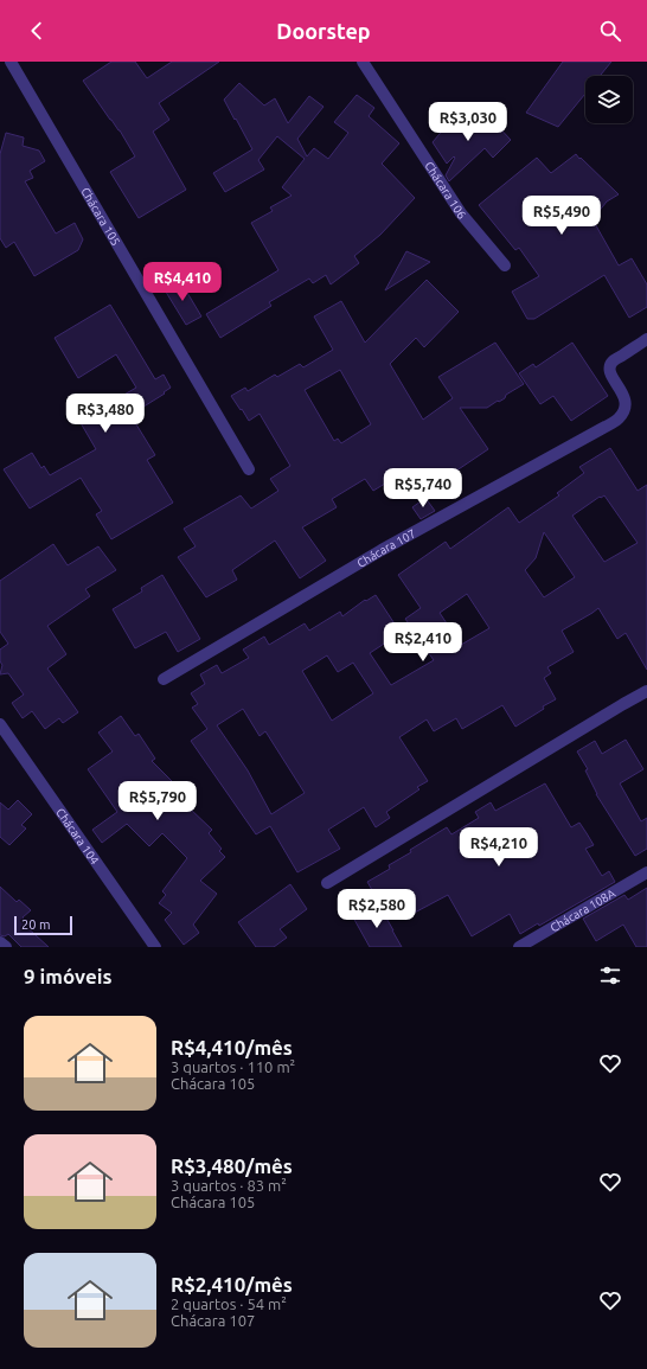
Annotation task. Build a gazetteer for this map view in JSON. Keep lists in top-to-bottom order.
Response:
{
  "streets": {
    "street": [
      "Chácara 106",
      "Chácara 105",
      "Chácara 107",
      "Chácara 104",
      "Chácara 108A"
    ]
  },
  "scale_bar": "20 m",
  "page": {
    "header": "Doorstep",
    "price": [
      "R$3,030",
      "R$5,490",
      "R$4,410",
      "R$3,480",
      "R$5,740",
      "R$2,410",
      "R$5,790",
      "R$4,210",
      "R$2,580"
    ],
    "scale": "20 m",
    "heading": "9 imóveis",
    "list": [
      {
        "name": "R$4,410/mês",
        "note": "3 quartos · 110 m² · Chácara 105"
      },
      {
        "name": "R$3,480/mês",
        "note": "3 quartos · 83 m² · Chácara 105"
      },
      {
        "name": "R$2,410/mês",
        "note": "2 quartos · 54 m² · Chácara 107"
      }
    ]
  }
}
